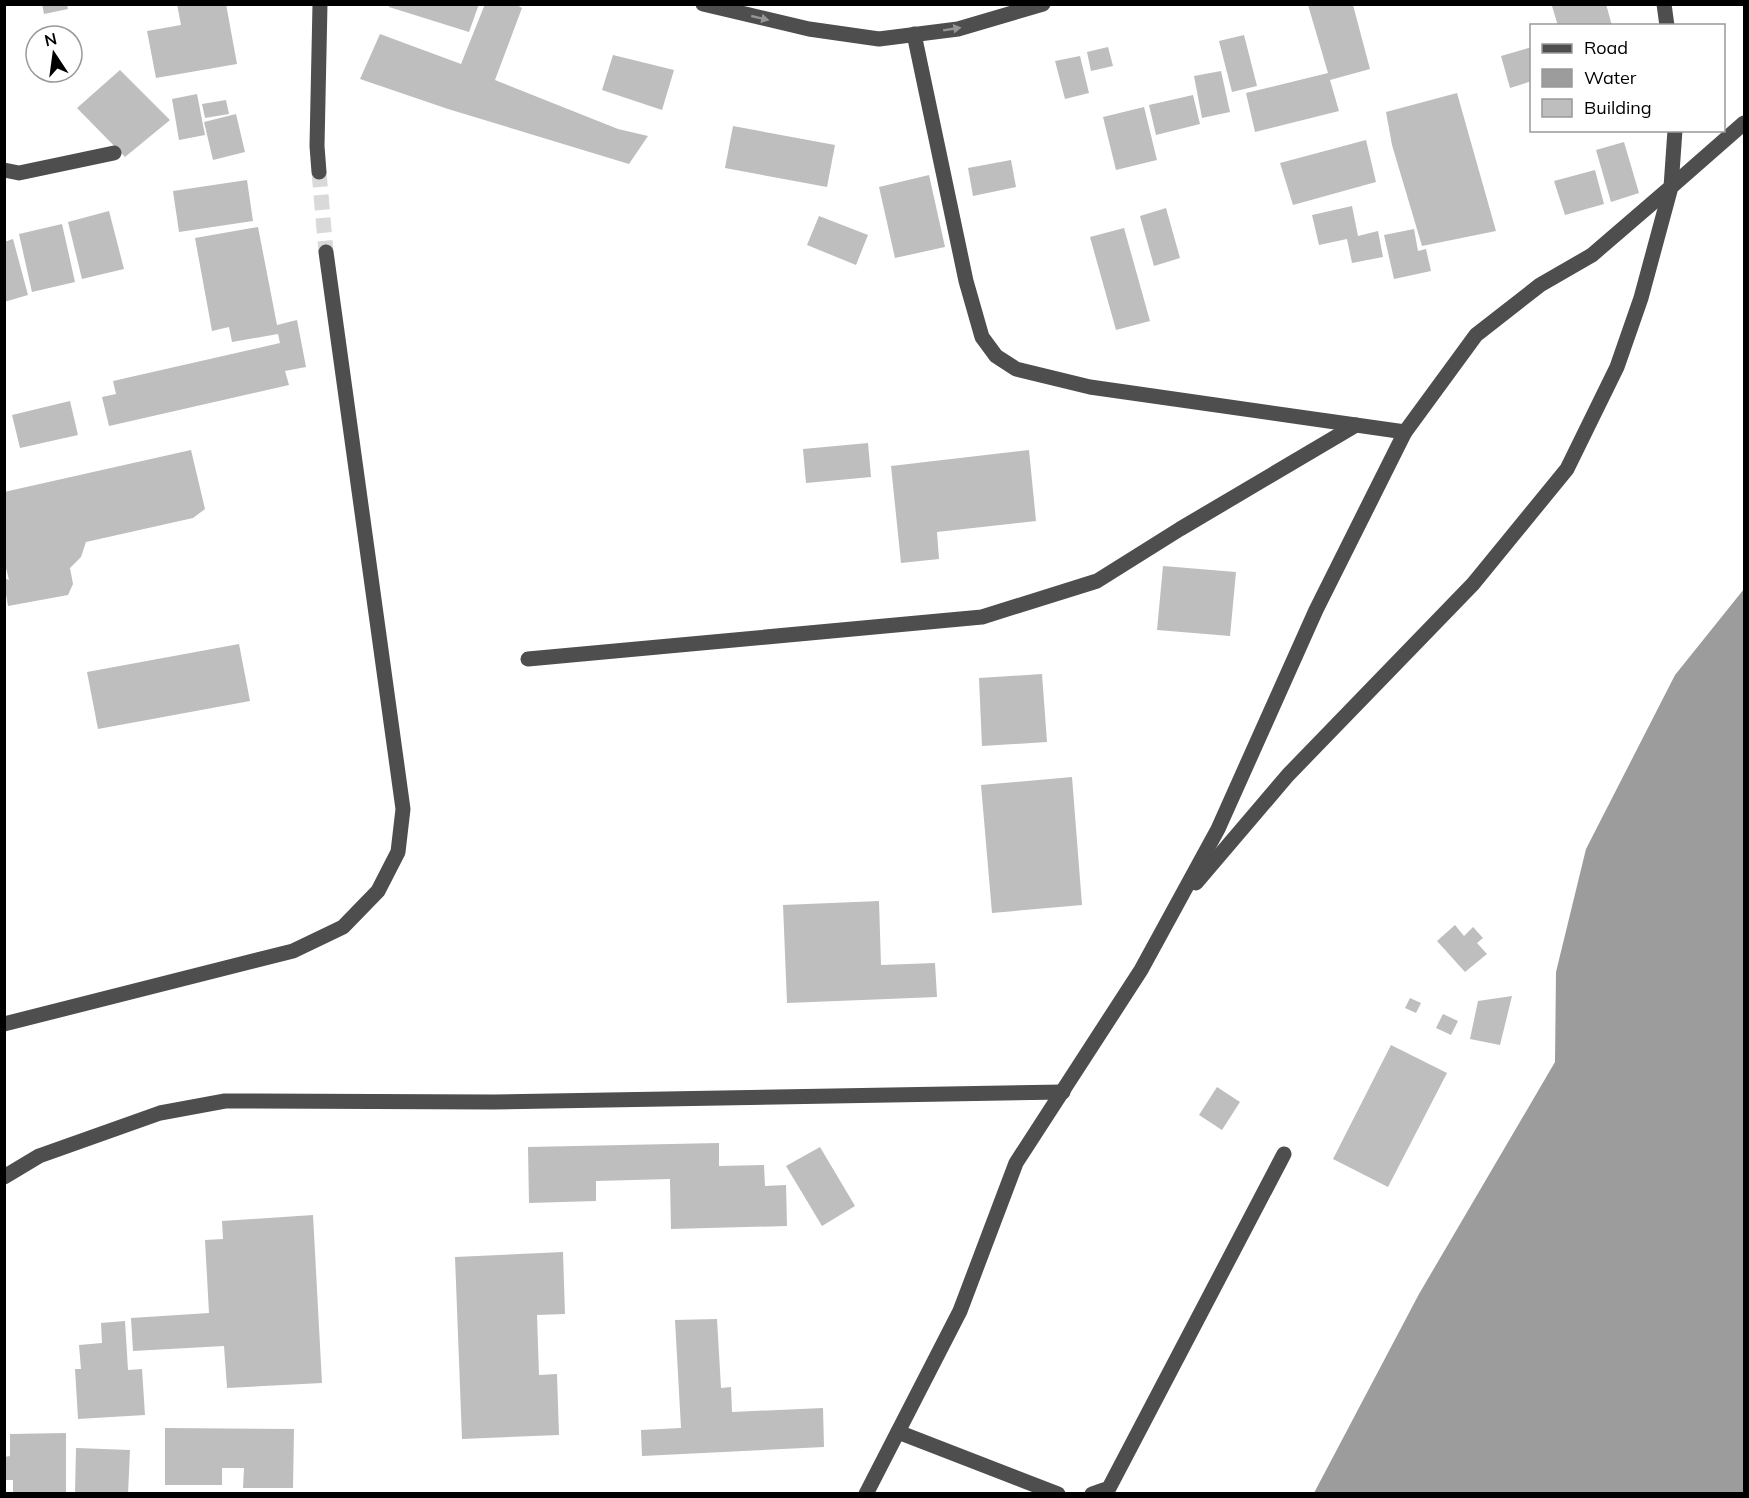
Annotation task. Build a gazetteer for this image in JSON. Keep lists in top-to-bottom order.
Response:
{
  "legend": ["Road", "Water", "Building"],
  "north": "top"
}
